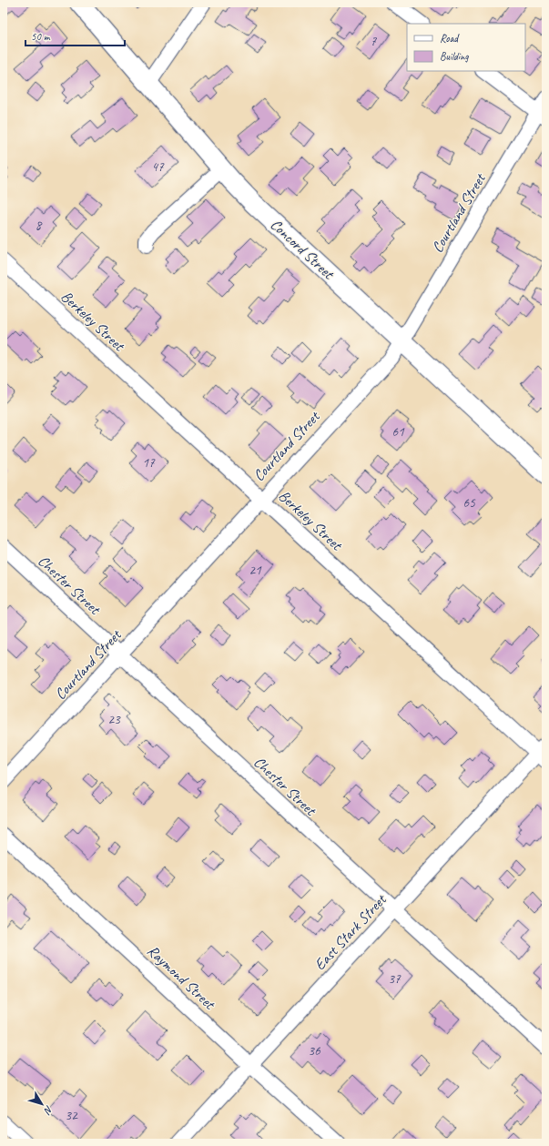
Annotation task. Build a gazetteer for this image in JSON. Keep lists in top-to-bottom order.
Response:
{
  "streets": {
    "main road": ["Concord Street"],
    "street": [
      "Courtland Street",
      "Berkeley Street",
      "Chester Street",
      "East Stark Street",
      "Raymond Street"
    ]
  },
  "crossings": [
    ["Courtland Street", "Concord Street"],
    ["Courtland Street", "Berkeley Street"],
    ["Courtland Street", "Chester Street"],
    ["Berkeley Street", "East Stark Street"],
    ["Chester Street", "East Stark Street"],
    ["East Stark Street", "Raymond Street"]
  ],
  "house_numbers": [
    "7",
    "47",
    "8",
    "61",
    "17",
    "65",
    "21",
    "23",
    "37",
    "36",
    "32"
  ],
  "legend": ["Road", "Building"],
  "scale_bar": "50 m",
  "north": "bottom right"
}
